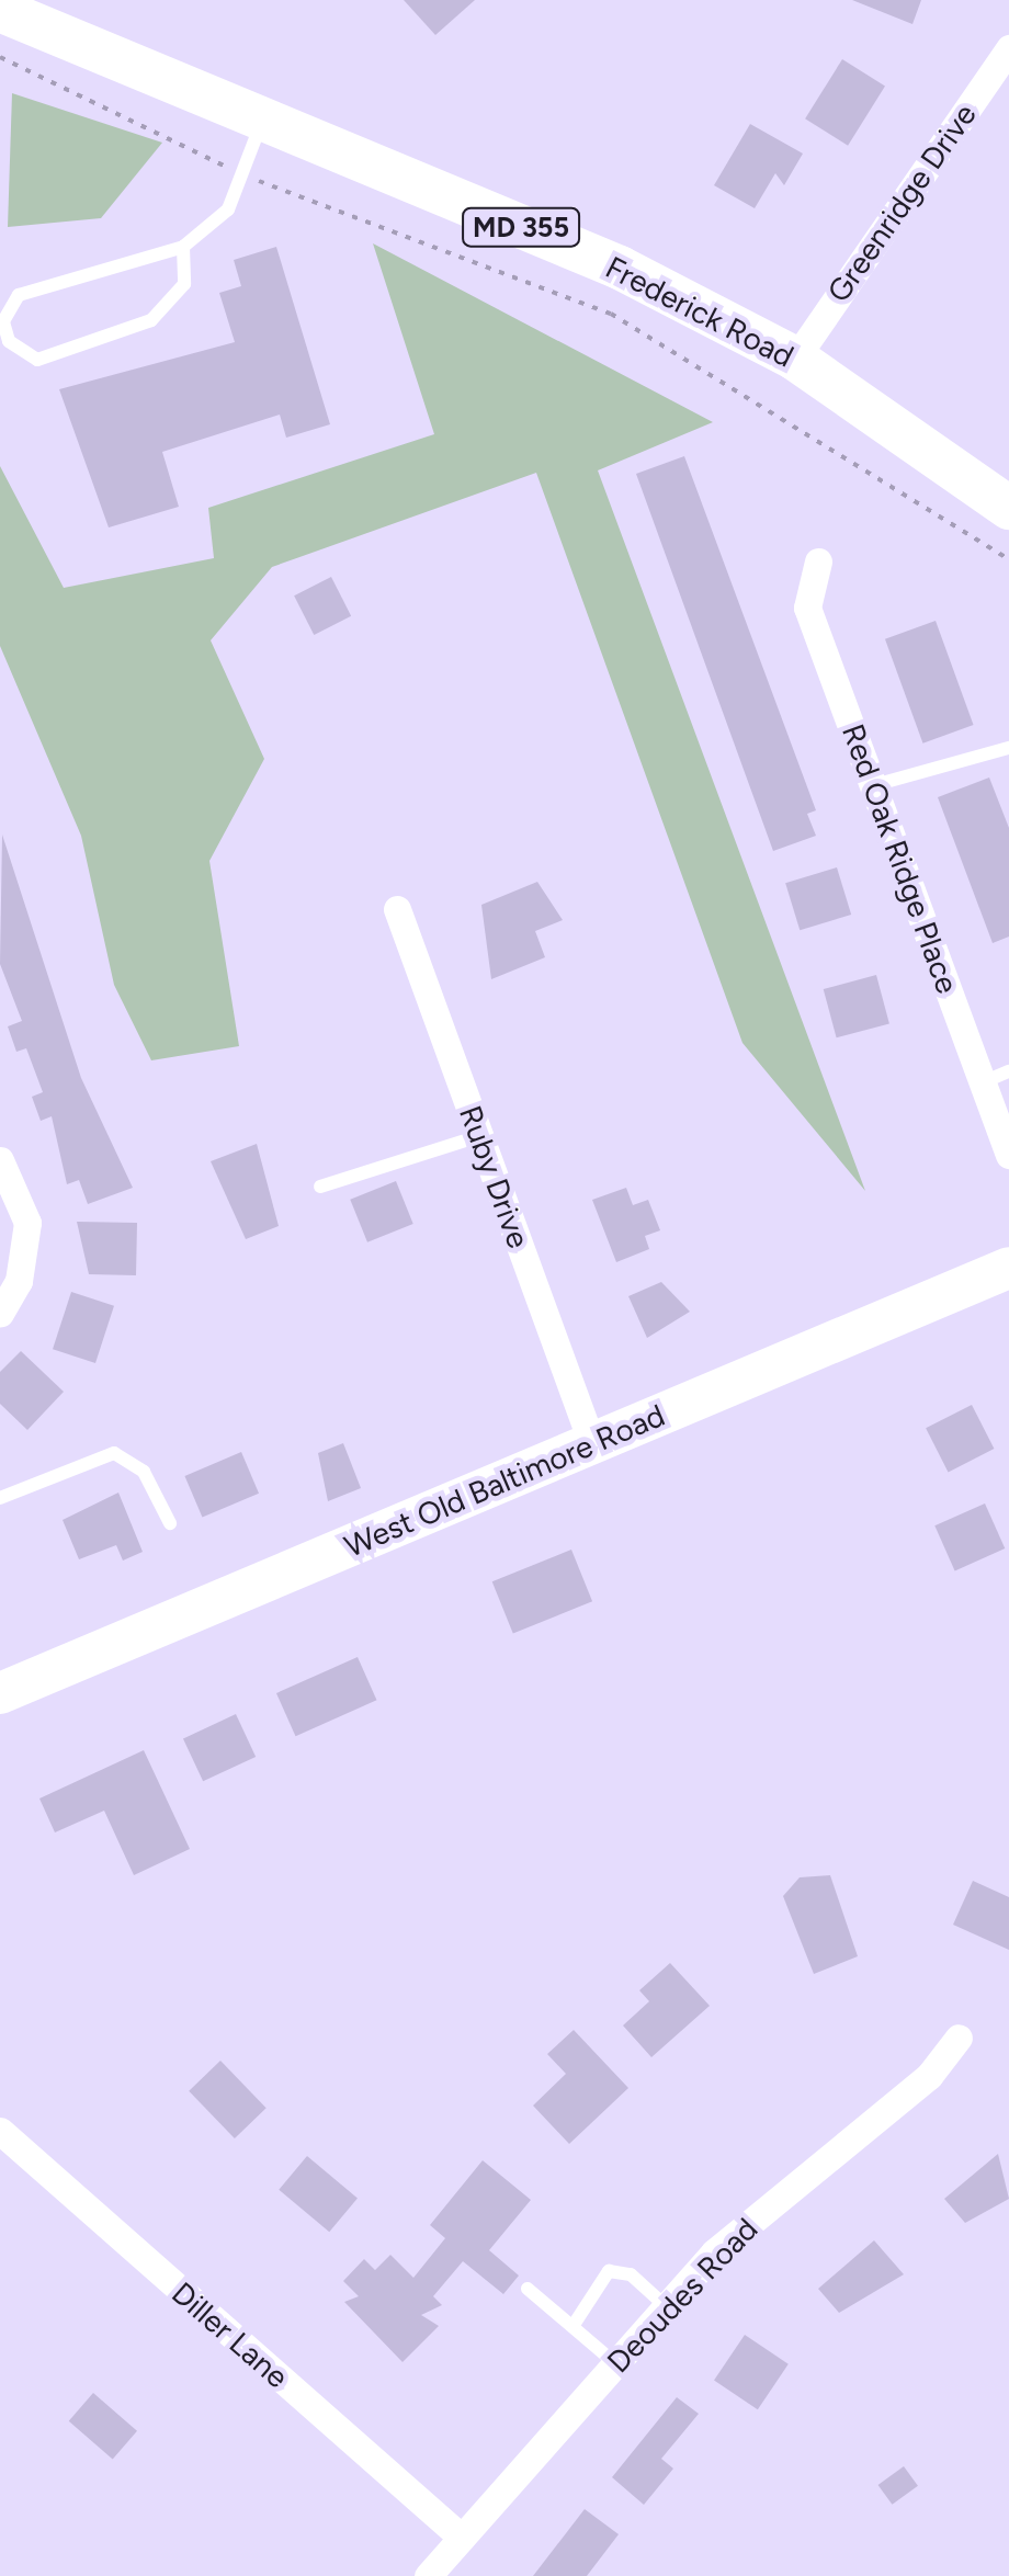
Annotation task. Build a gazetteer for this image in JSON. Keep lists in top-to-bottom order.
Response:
{
  "streets": {
    "main road": ["MD 355", "Frederick Road"],
    "street": [
      "Greenridge Drive",
      "Red Oak Ridge Place",
      "Ruby Drive",
      "West Old Baltimore Road",
      "Deoudes Road",
      "Diller Lane"
    ]
  },
  "crossings": [
    ["Greenridge Drive", "Frederick Road"],
    ["Ruby Drive", "West Old Baltimore Road"],
    ["Deoudes Road", "Diller Lane"]
  ]
}
